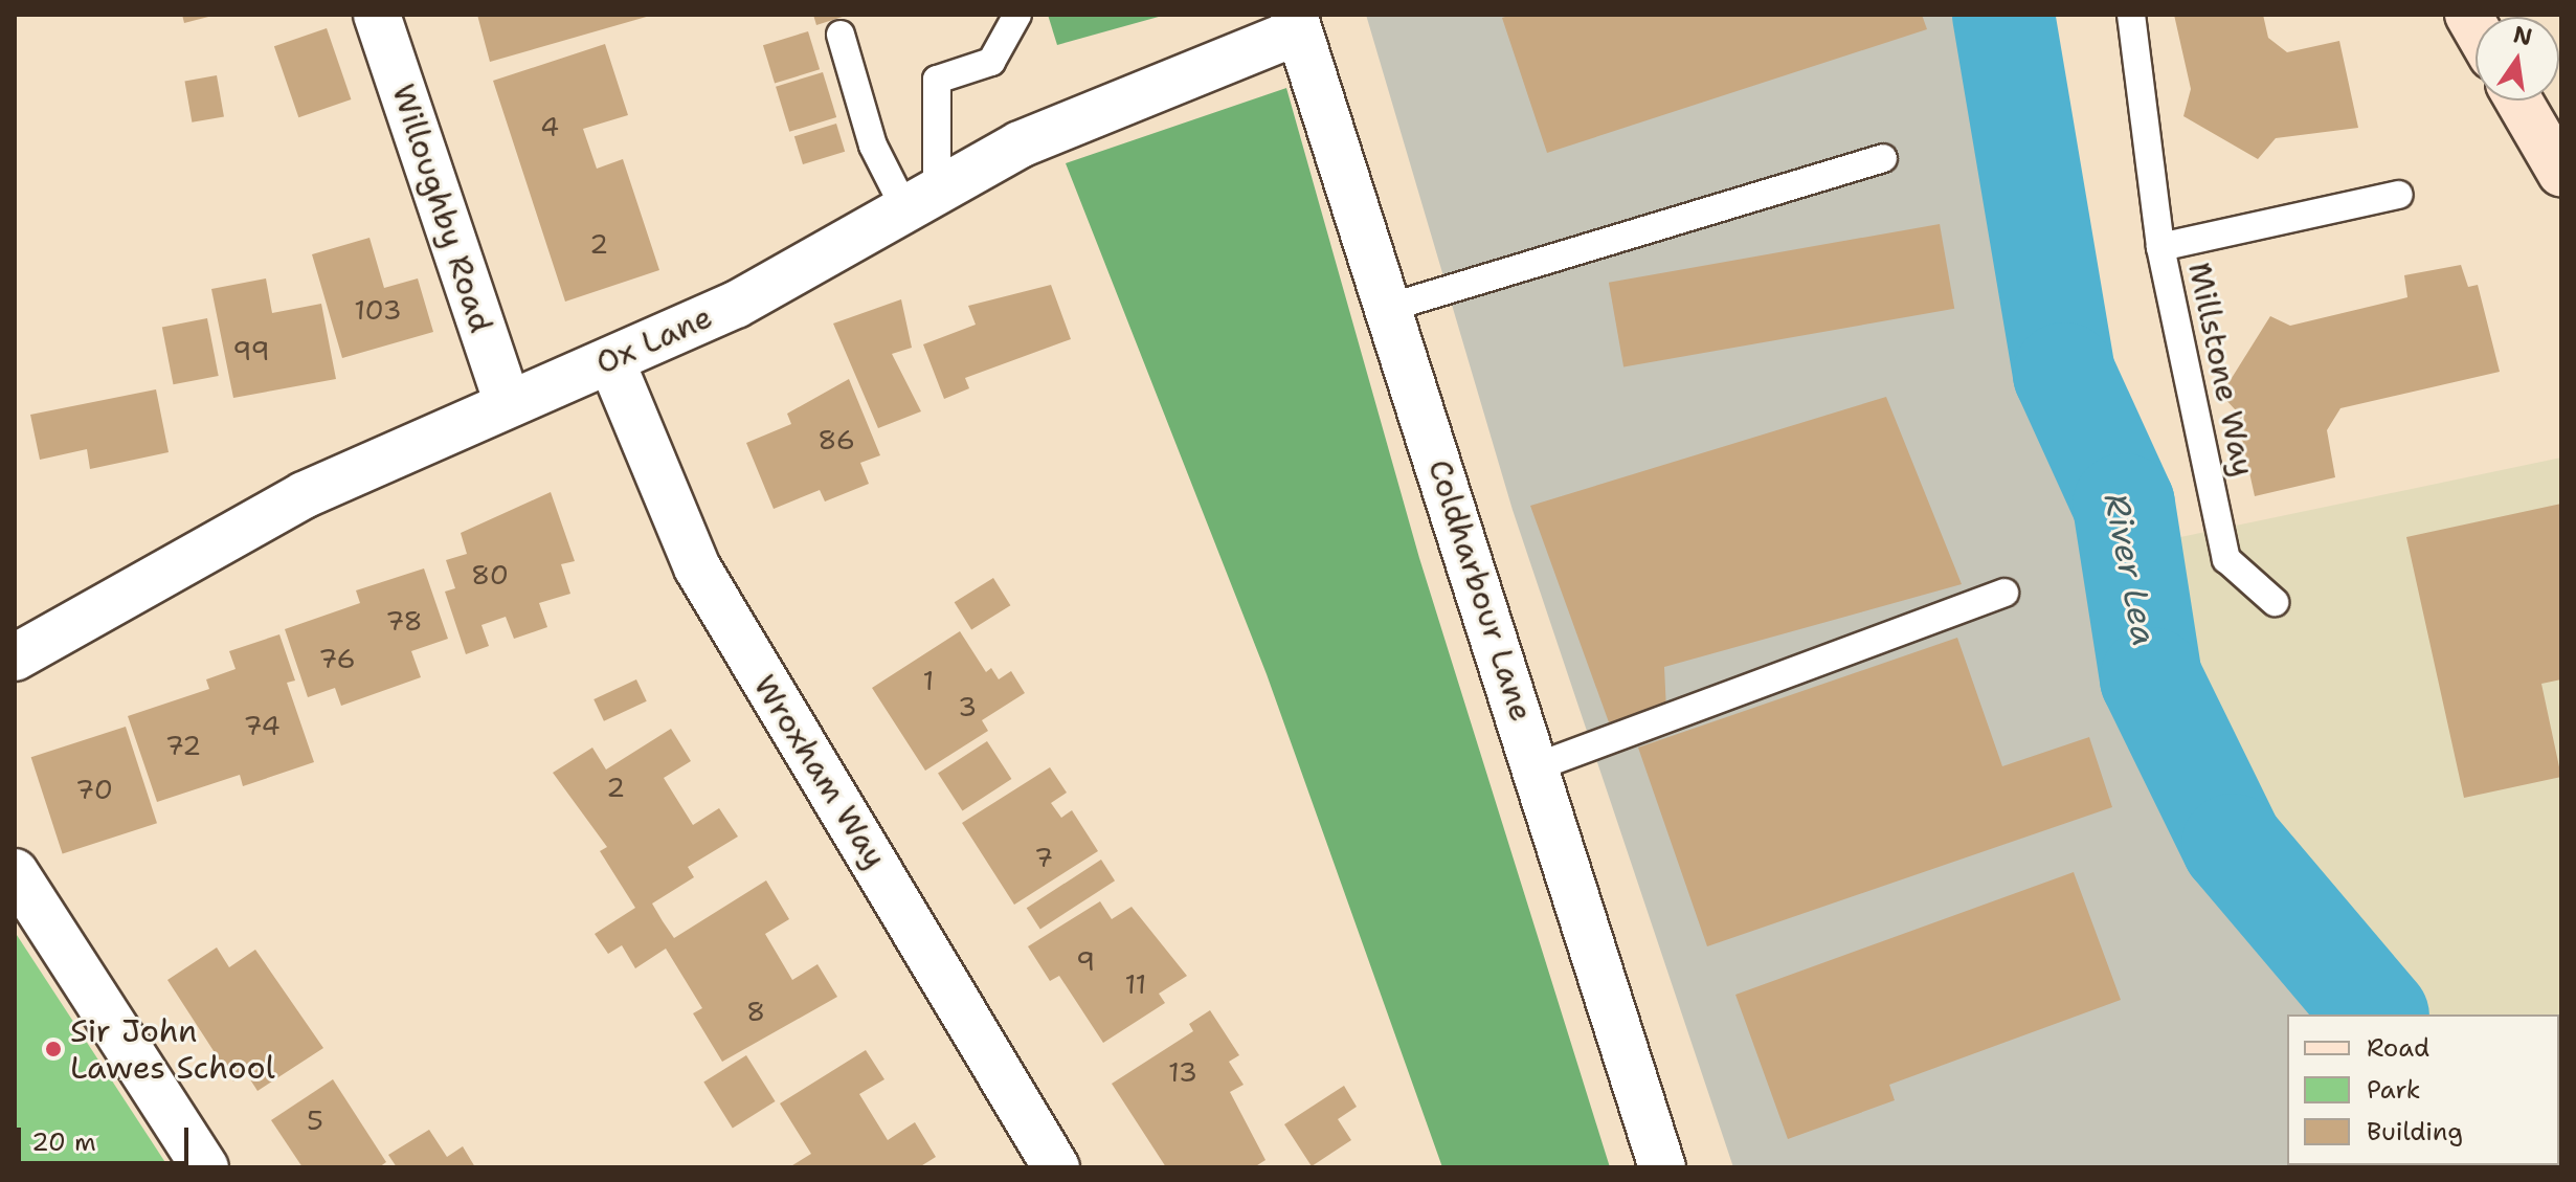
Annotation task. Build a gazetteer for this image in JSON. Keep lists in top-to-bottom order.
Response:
{
  "streets": {
    "street": [
      "Willoughby Road",
      "Ox Lane",
      "Coldharbour Lane",
      "Wroxham Way"
    ],
    "lane": ["Millstone Way"]
  },
  "crossings": [
    ["Willoughby Road", "Ox Lane"],
    ["Ox Lane", "Coldharbour Lane"],
    ["Ox Lane", "Wroxham Way"]
  ],
  "water": ["River Lea"],
  "places": ["Sir John Lawes School"],
  "house_numbers": [
    "4",
    "2",
    "103",
    "99",
    "86",
    "80",
    "78",
    "76",
    "1",
    "3",
    "74",
    "72",
    "2",
    "70",
    "7",
    "9",
    "11",
    "8",
    "13",
    "5"
  ],
  "legend": ["Road", "Park", "Building"],
  "scale_bar": "20 m",
  "north": "top"
}
